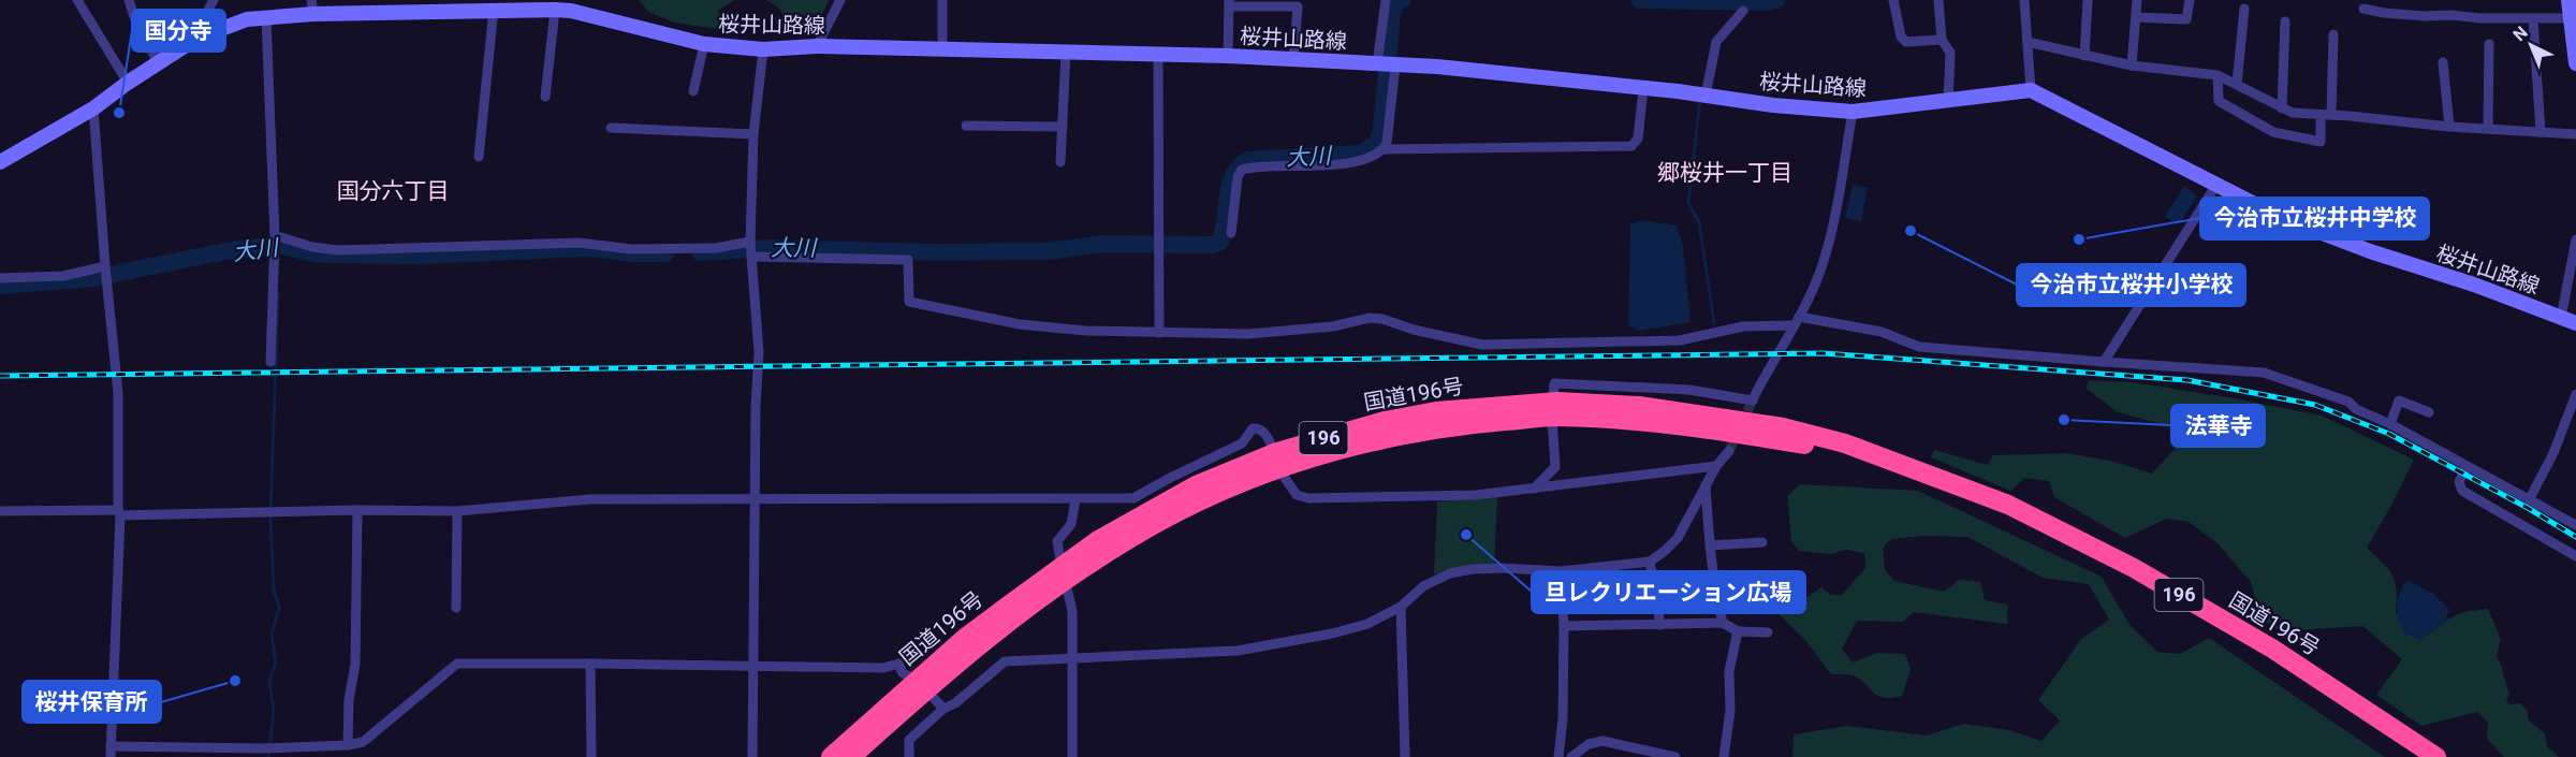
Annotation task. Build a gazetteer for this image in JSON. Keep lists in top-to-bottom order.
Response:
{
  "streets": {
    "highway": ["国道196号", "196"],
    "main road": ["桜井山路線"]
  },
  "districts": ["郷桜井一丁目", "国分六丁目"],
  "water": ["大川"],
  "places": [
    "国分寺",
    "今治市立桜井小学校",
    "今治市立桜井中学校",
    "法華寺",
    "旦レクリエーション広場",
    "桜井保育所"
  ],
  "north": "top left"
}
